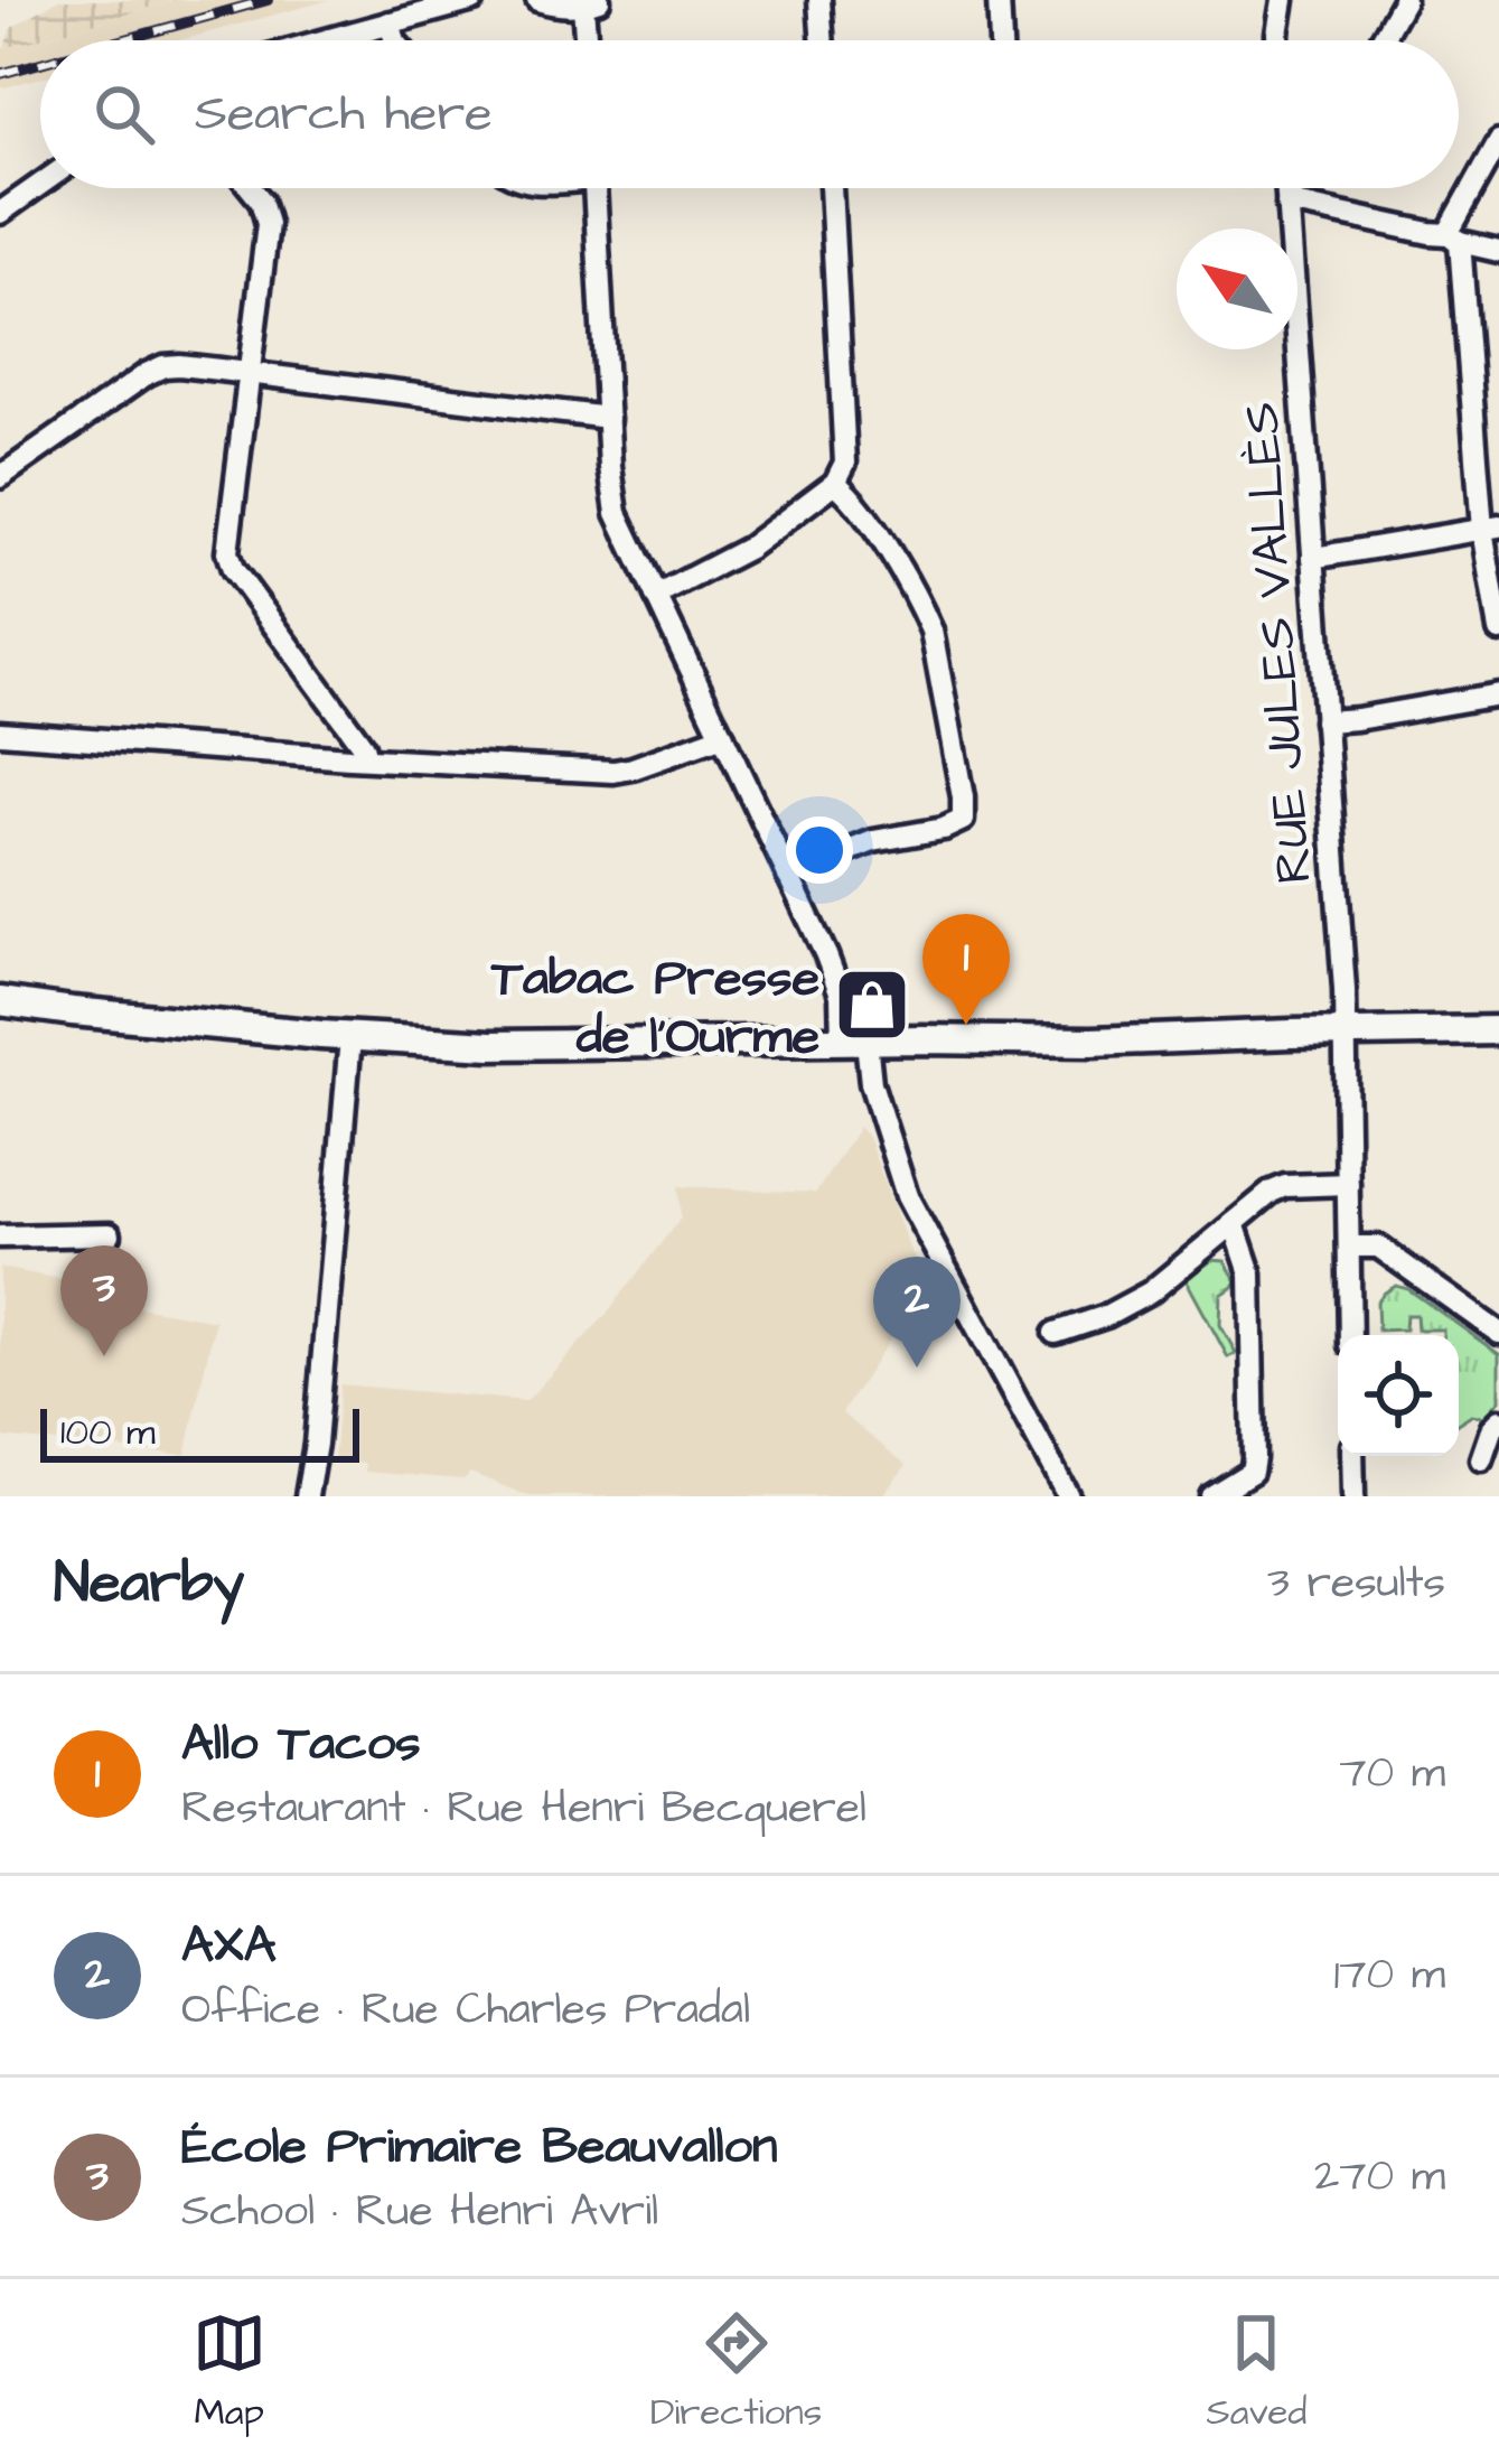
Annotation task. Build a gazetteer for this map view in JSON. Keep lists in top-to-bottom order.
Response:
{
  "streets": {
    "street": ["RUE JULES VALLÈS"]
  },
  "places": {
    "shop": ["Tabac Presse de l'Ourme"]
  },
  "scale_bar": "100 m",
  "north": "top left",
  "page": {
    "search": "Search here",
    "pins": ["1", "3", "2"],
    "scale": "100 m",
    "heading": ["Nearby", "3 results"],
    "list": [
      {
        "mark": "1",
        "name": "Allo Tacos",
        "note": "Restaurant · Rue Henri Becquerel",
        "value": "70 m"
      },
      {
        "mark": "2",
        "name": "AXA",
        "note": "Office · Rue Charles Pradal",
        "value": "170 m"
      },
      {
        "mark": "3",
        "name": "École Primaire Beauvallon",
        "note": "School · Rue Henri Avril",
        "value": "270 m"
      }
    ],
    "nav": ["Map", "Directions", "Saved"]
  }
}
